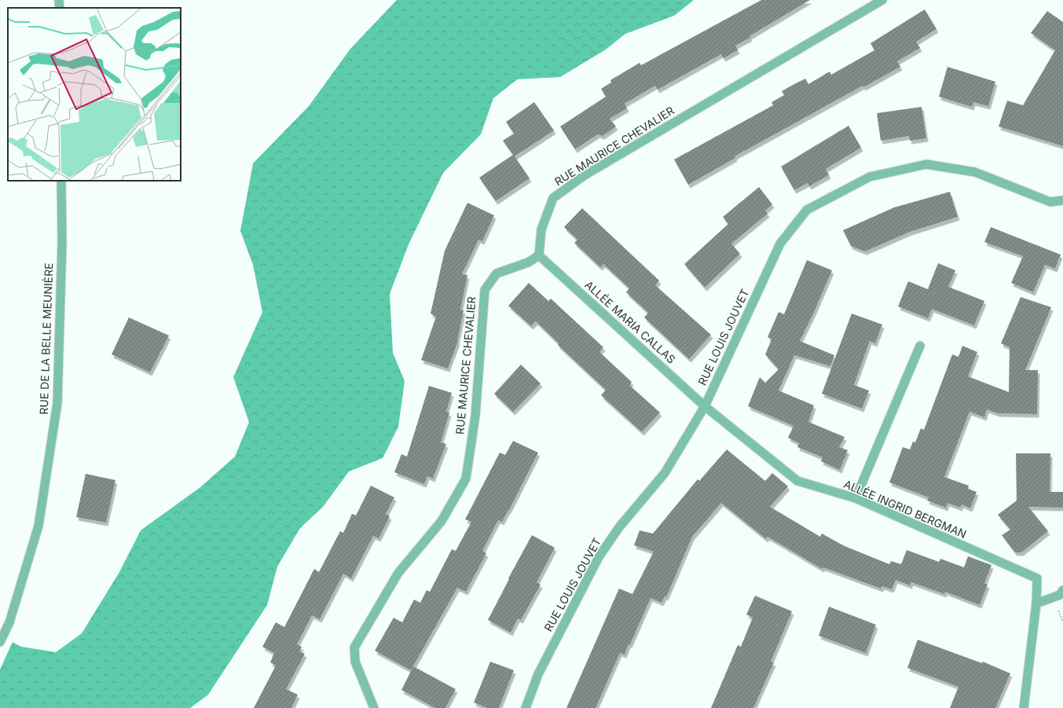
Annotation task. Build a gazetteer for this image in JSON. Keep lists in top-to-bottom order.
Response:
{
  "streets": {
    "street": [
      "RUE MAURICE CHEVALIER",
      "ALLÉE MARIA CALLAS",
      "RUE LOUIS JOUVET",
      "RUE DE LA BELLE MEUNIÈRE",
      "ALLÉE INGRID BERGMAN"
    ]
  },
  "crossings": [
    ["RUE MAURICE CHEVALIER", "ALLÉE MARIA CALLAS"],
    ["ALLÉE MARIA CALLAS", "RUE LOUIS JOUVET"],
    ["ALLÉE MARIA CALLAS", "ALLÉE INGRID BERGMAN"],
    ["RUE LOUIS JOUVET", "ALLÉE INGRID BERGMAN"]
  ]
}
